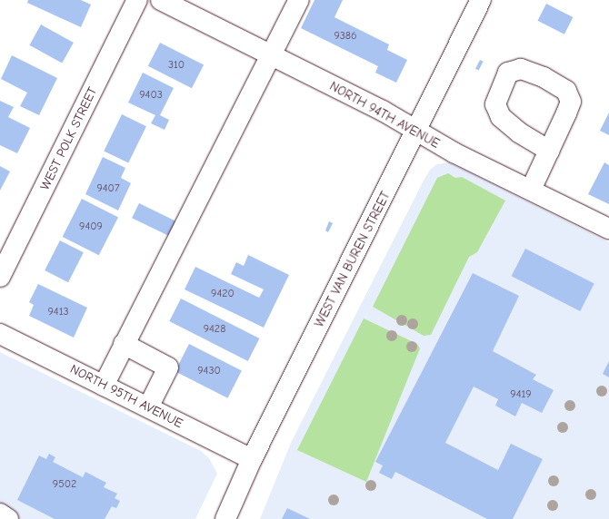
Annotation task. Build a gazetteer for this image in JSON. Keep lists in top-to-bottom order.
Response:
{
  "streets": {
    "street": [
      "NORTH 94TH AVENUE",
      "WEST POLK STREET",
      "WEST VAN BUREN STREET",
      "NORTH 95TH AVENUE"
    ]
  },
  "crossings": [
    ["NORTH 94TH AVENUE", "WEST VAN BUREN STREET"],
    ["WEST VAN BUREN STREET", "NORTH 95TH AVENUE"]
  ],
  "house_numbers": [
    "9386",
    "310",
    "9403",
    "9407",
    "9409",
    "9420",
    "9413",
    "9428",
    "9430",
    "9419",
    "9502"
  ]
}
